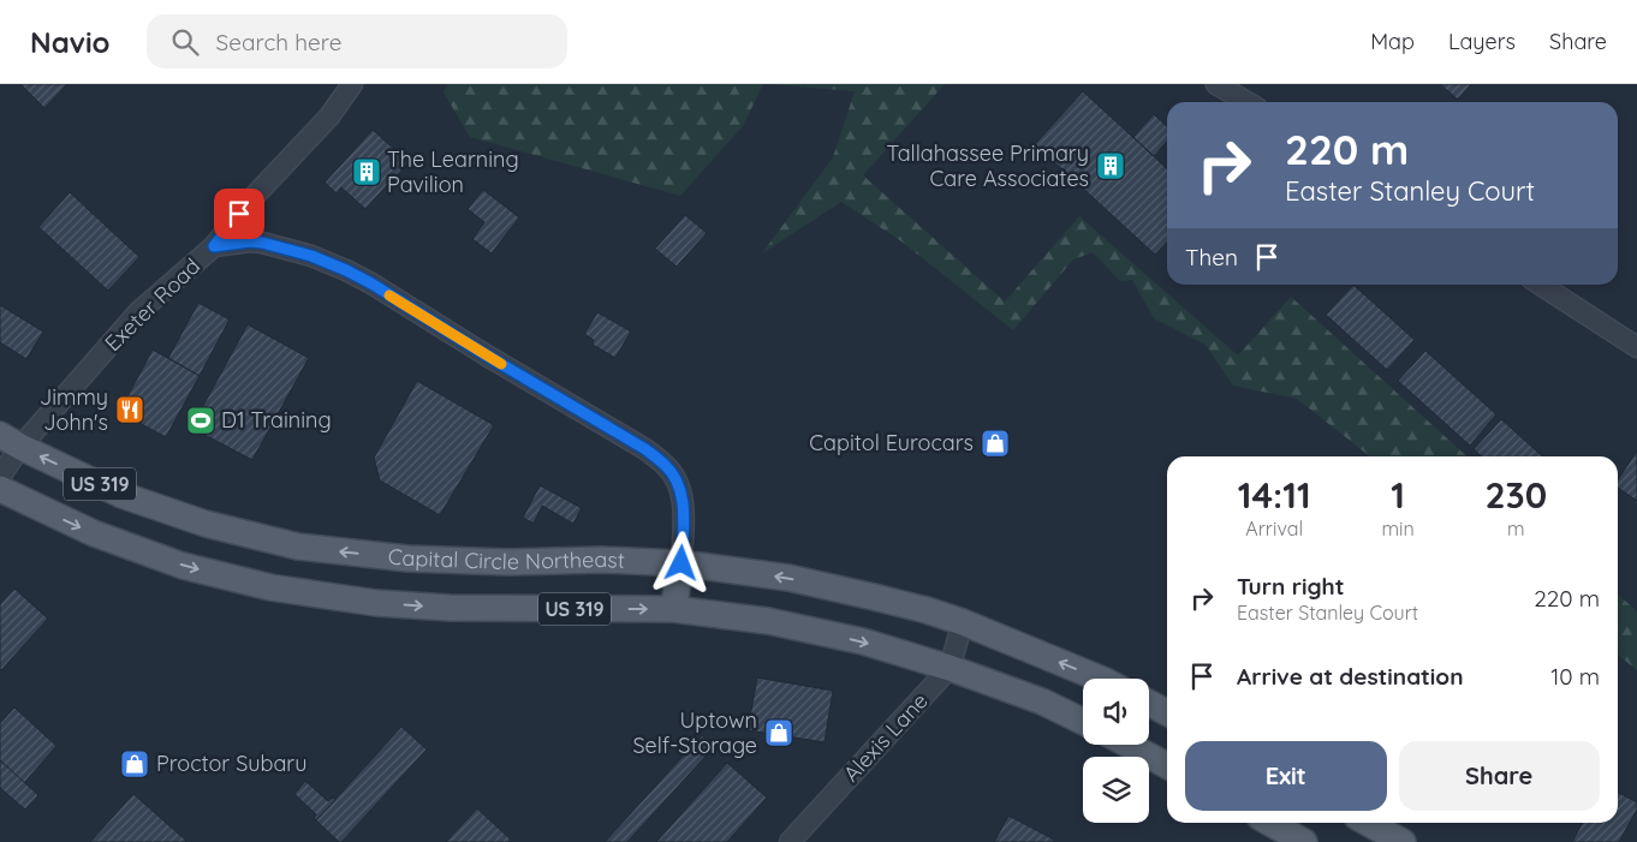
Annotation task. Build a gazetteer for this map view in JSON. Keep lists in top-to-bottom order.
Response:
{
  "streets": {
    "main road": ["US 319", "Capital Circle Northeast"],
    "street": ["Exeter Road", "Alexis Lane"]
  },
  "crossings": [
    ["Exeter Road", "Capital Circle Northeast"],
    ["US 319", "Alexis Lane"],
    ["Capital Circle Northeast", "Alexis Lane"]
  ],
  "places": {
    "building": ["Tallahassee Primary Care Associates", "The Learning Pavilion"],
    "restaurant": ["Jimmy John's"],
    "sports": ["D1 Training"],
    "shop": ["Capitol Eurocars", "Uptown Self-Storage", "Proctor Subaru"]
  },
  "page": {
    "header": "Navio",
    "search": "Search here",
    "nav": ["Map", "Layers", "Share"],
    "turn": ["220 m", "Easter Stanley Court"],
    "then": "Then",
    "eta": [
      "14:11",
      "Arrival",
      "1",
      "min",
      "230",
      "m"
    ],
    "list": [
      {
        "name": "Turn right",
        "note": "Easter Stanley Court",
        "value": "220 m"
      },
      {
        "name": "Arrive at destination",
        "value": "10 m"
      }
    ],
    "buttons": ["Exit", "Share"]
  }
}
